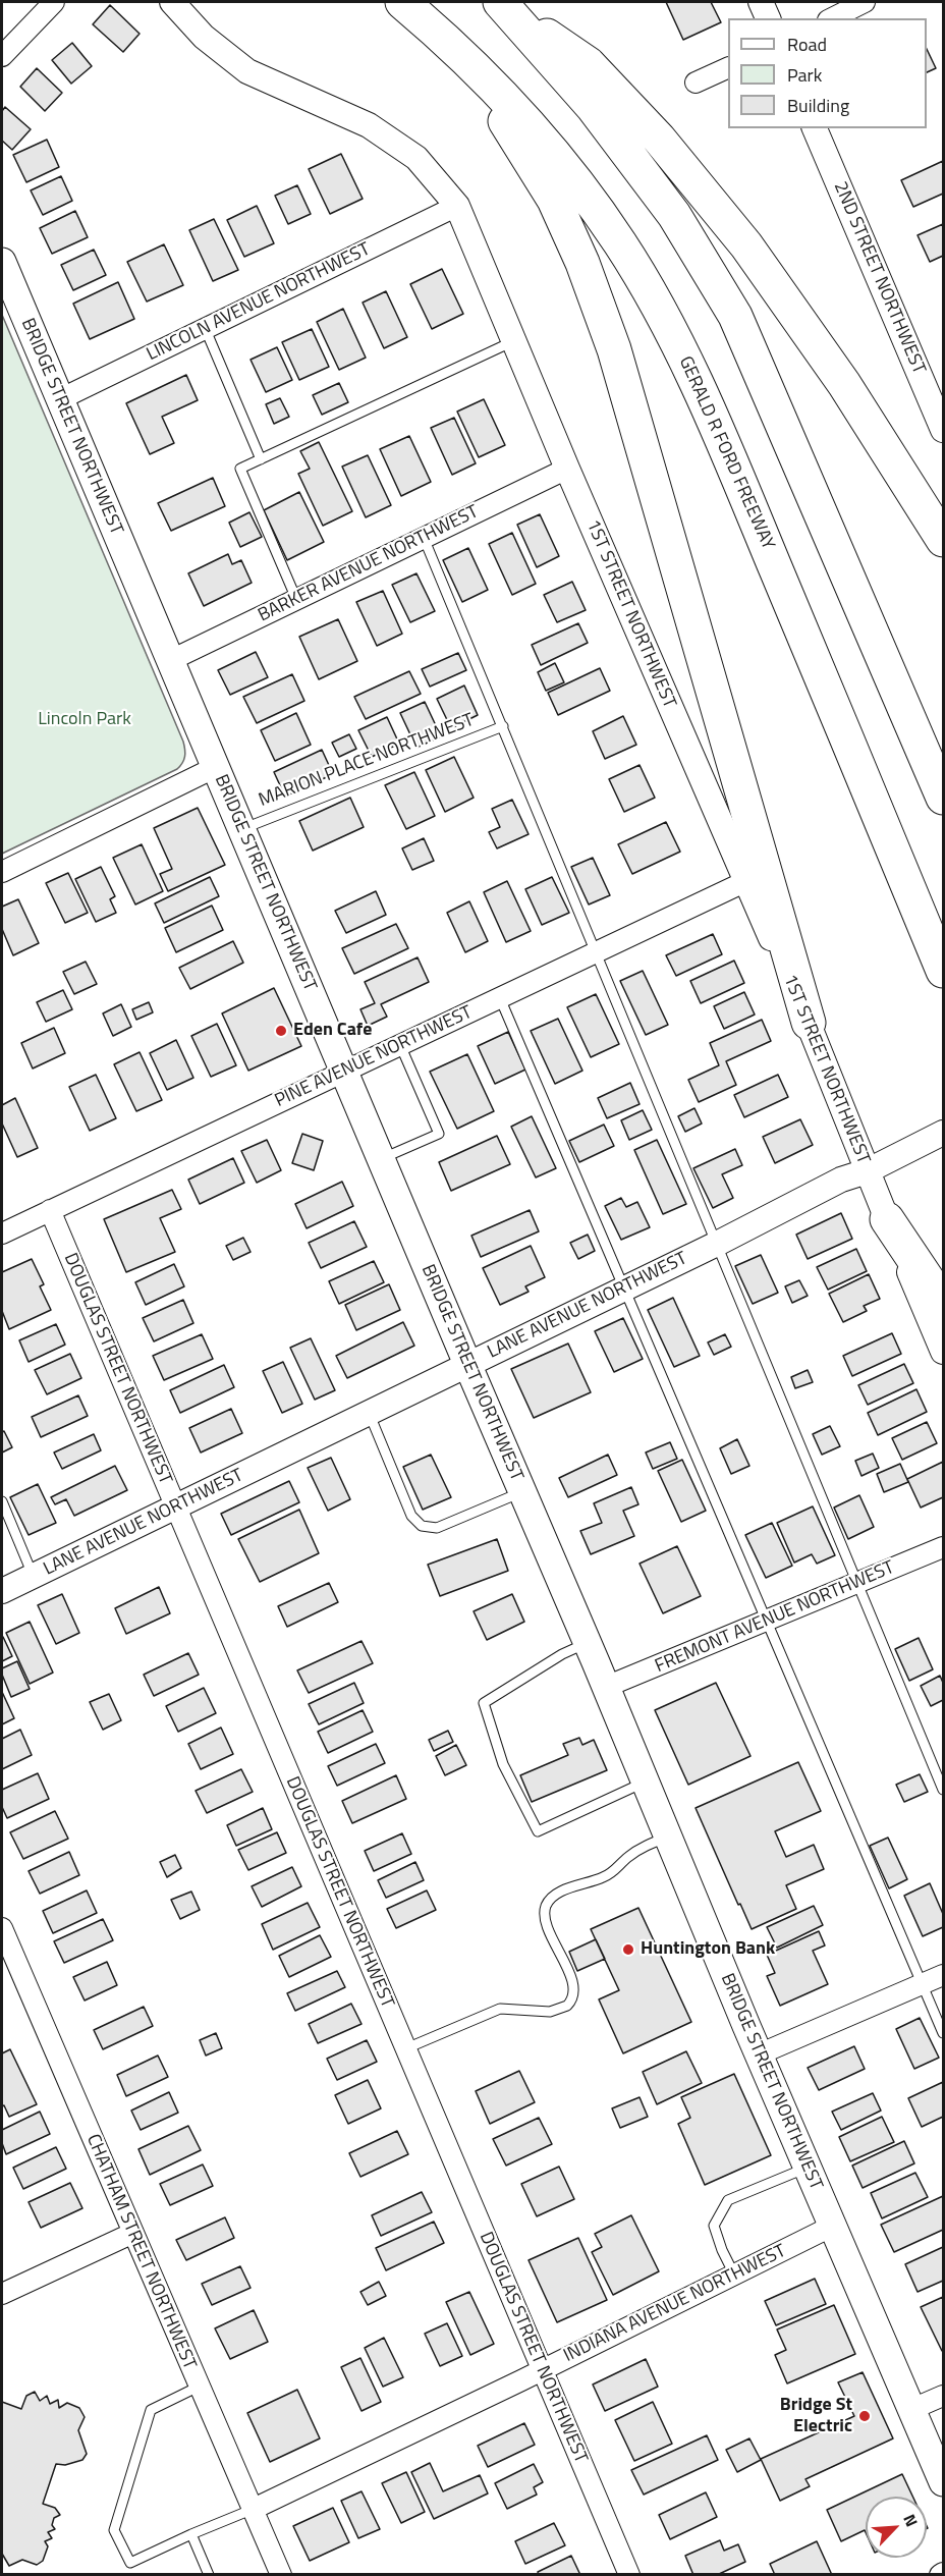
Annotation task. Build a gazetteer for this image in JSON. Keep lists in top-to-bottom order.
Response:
{
  "streets": {
    "highway": ["GERALD R FORD FREEWAY"],
    "main road": ["BRIDGE STREET NORTHWEST"],
    "street": [
      "2ND STREET NORTHWEST",
      "LINCOLN AVENUE NORTHWEST",
      "BARKER AVENUE NORTHWEST",
      "1ST STREET NORTHWEST",
      "PINE AVENUE NORTHWEST",
      "LANE AVENUE NORTHWEST",
      "DOUGLAS STREET NORTHWEST",
      "FREMONT AVENUE NORTHWEST",
      "CHATHAM STREET NORTHWEST",
      "INDIANA AVENUE NORTHWEST"
    ],
    "lane": ["MARION PLACE NORTHWEST"]
  },
  "crossings": [
    ["LINCOLN AVENUE NORTHWEST", "BRIDGE STREET NORTHWEST"],
    ["LINCOLN AVENUE NORTHWEST", "1ST STREET NORTHWEST"],
    ["BRIDGE STREET NORTHWEST", "BARKER AVENUE NORTHWEST"],
    ["BRIDGE STREET NORTHWEST", "MARION PLACE NORTHWEST"],
    ["BRIDGE STREET NORTHWEST", "PINE AVENUE NORTHWEST"],
    ["BRIDGE STREET NORTHWEST", "LANE AVENUE NORTHWEST"],
    ["BRIDGE STREET NORTHWEST", "FREMONT AVENUE NORTHWEST"],
    ["BRIDGE STREET NORTHWEST", "INDIANA AVENUE NORTHWEST"],
    ["BARKER AVENUE NORTHWEST", "1ST STREET NORTHWEST"],
    ["1ST STREET NORTHWEST", "PINE AVENUE NORTHWEST"],
    ["1ST STREET NORTHWEST", "LANE AVENUE NORTHWEST"],
    ["PINE AVENUE NORTHWEST", "DOUGLAS STREET NORTHWEST"],
    ["LANE AVENUE NORTHWEST", "DOUGLAS STREET NORTHWEST"],
    ["DOUGLAS STREET NORTHWEST", "INDIANA AVENUE NORTHWEST"],
    ["CHATHAM STREET NORTHWEST", "INDIANA AVENUE NORTHWEST"]
  ],
  "parks": ["Lincoln Park"],
  "places": ["Eden Cafe", "Huntington Bank", "Bridge St Electric"],
  "legend": ["Road", "Park", "Building"],
  "north": "top right"
}
